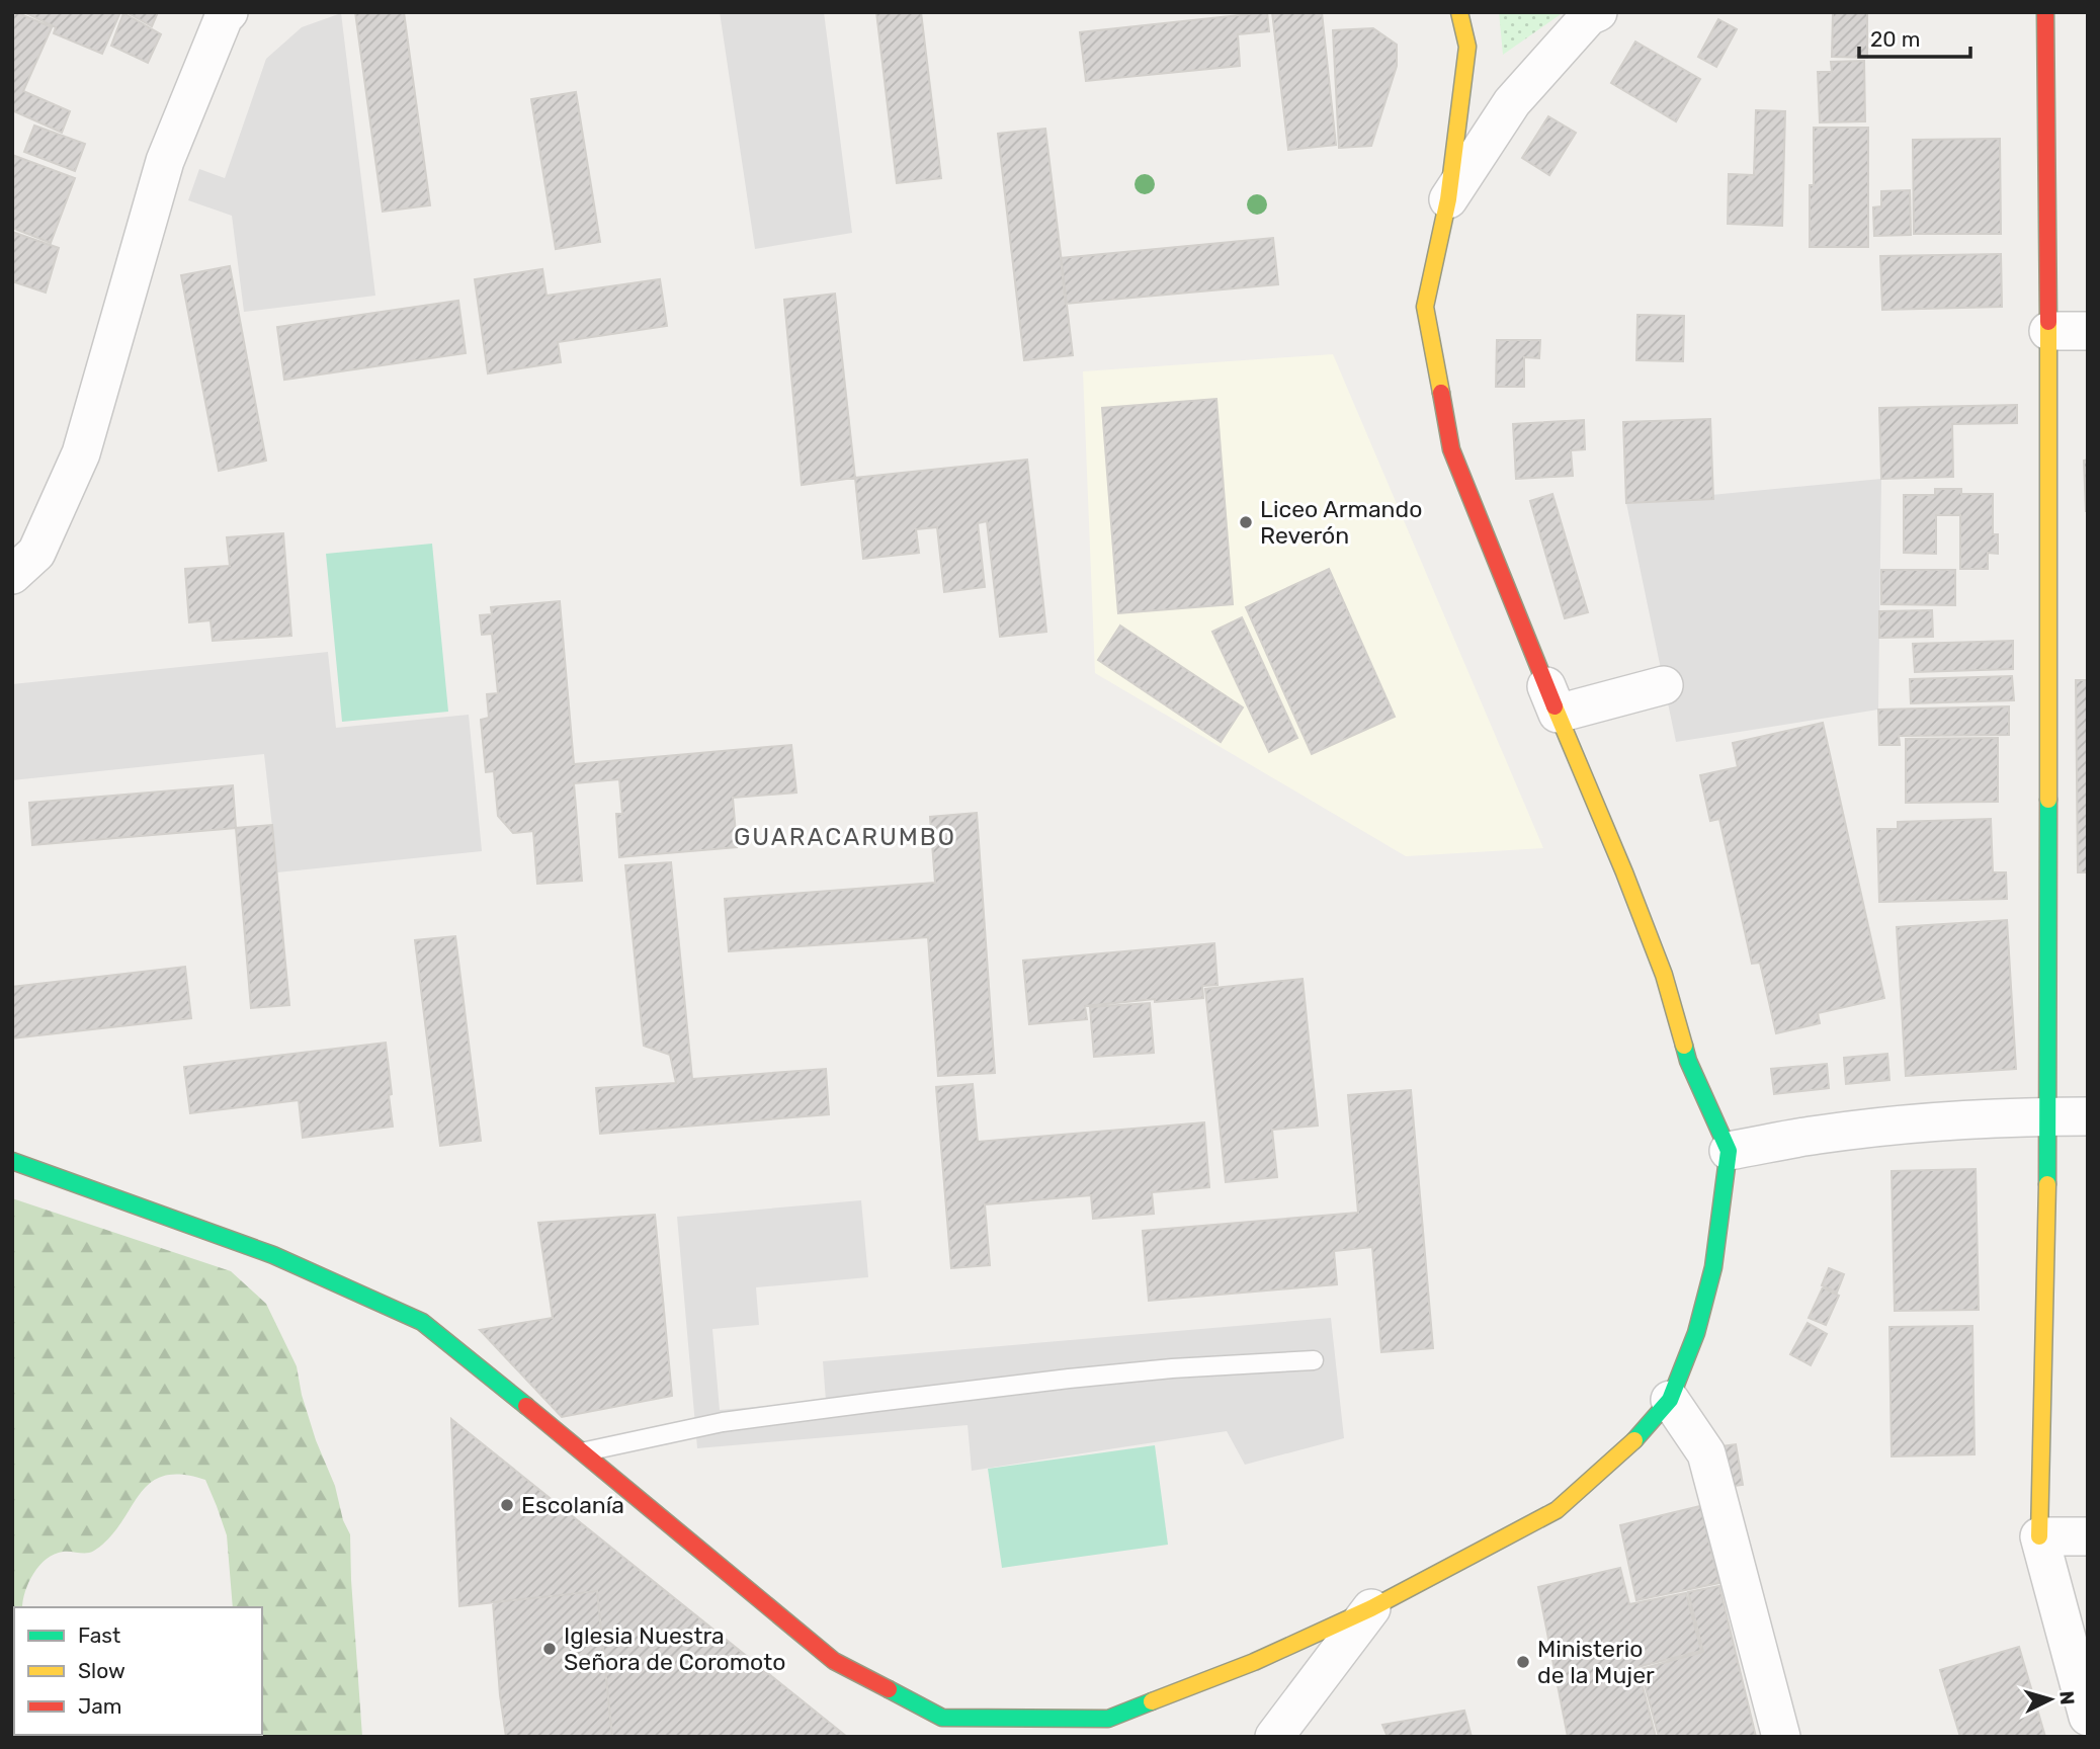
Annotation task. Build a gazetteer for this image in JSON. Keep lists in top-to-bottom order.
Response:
{
  "districts": ["GUARACARUMBO"],
  "places": [
    "Liceo Armando Reverón",
    "Escolanía",
    "Iglesia Nuestra Señora de Coromoto",
    "Ministerio de la Mujer"
  ],
  "legend": ["Fast", "Slow", "Jam"],
  "scale_bar": "20 m",
  "north": "right"
}
